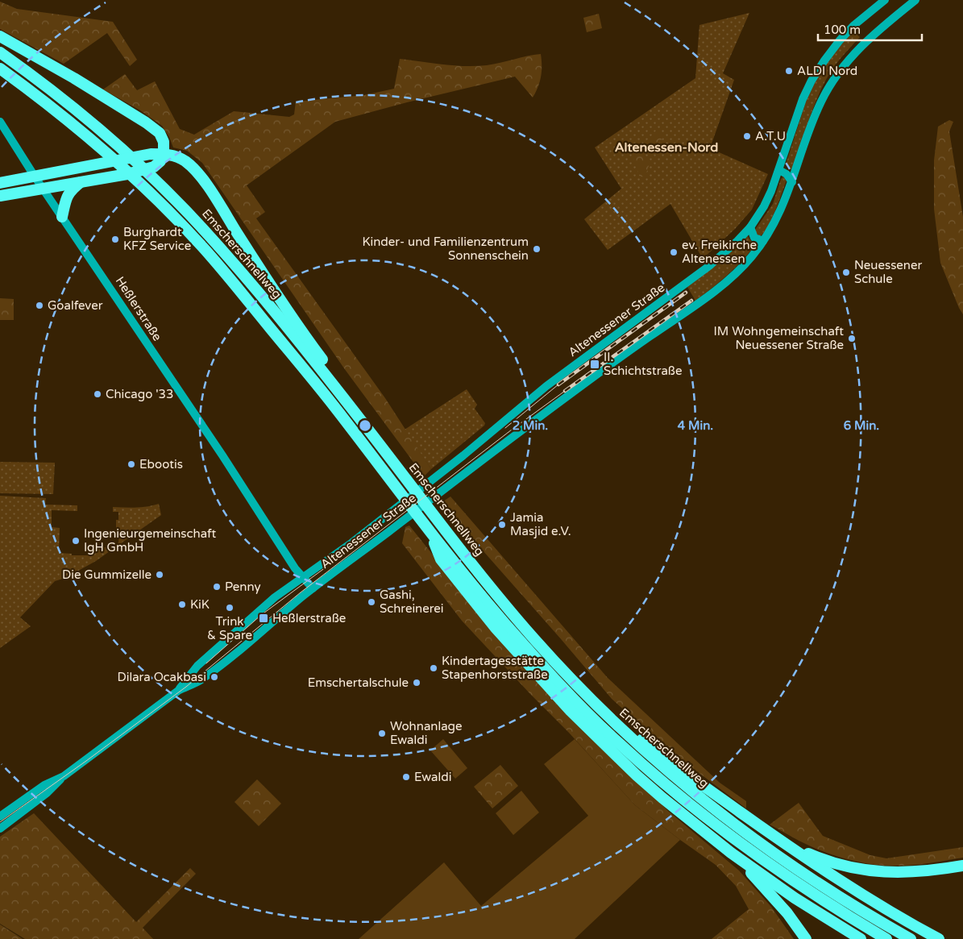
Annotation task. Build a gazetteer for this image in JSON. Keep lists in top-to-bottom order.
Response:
{
  "streets": {
    "highway": ["Emscherschnellweg"],
    "main road": ["Heßlerstraße", "Altenessener Straße"]
  },
  "crossings": [
    ["Heßlerstraße", "Altenessener Straße"]
  ],
  "districts": ["Altenessen-Nord"],
  "places": {
    "other": [
      "ALDI Nord",
      "A.T.U",
      "Burghardt KFZ Service",
      "Kinder- und Familienzentrum Sonnenschein",
      "ev. Freikirche Altenessen",
      "Neuessener Schule",
      "Goalfever",
      "IM Wohngemeinschaft Neuessener Straße",
      "Chicago '33",
      "Ebootis",
      "Jamia Masjid e.V.",
      "Ingenieurgemeinschaft IgH GmbH",
      "Die Gummizelle",
      "Penny",
      "Gashi, Schreinerei",
      "KiK",
      "Trink & Spare",
      "Kindertagesstätte Stapenhorststraße",
      "Dilara Ocakbasi",
      "Emschertalschule",
      "Wohnanlage Ewaldi",
      "Ewaldi"
    ],
    "transit": ["II. Schichtstraße", "Heßlerstraße"]
  },
  "scale_bar": "100 m",
  "rings": ["2 Min.", "4 Min.", "6 Min."]
}
